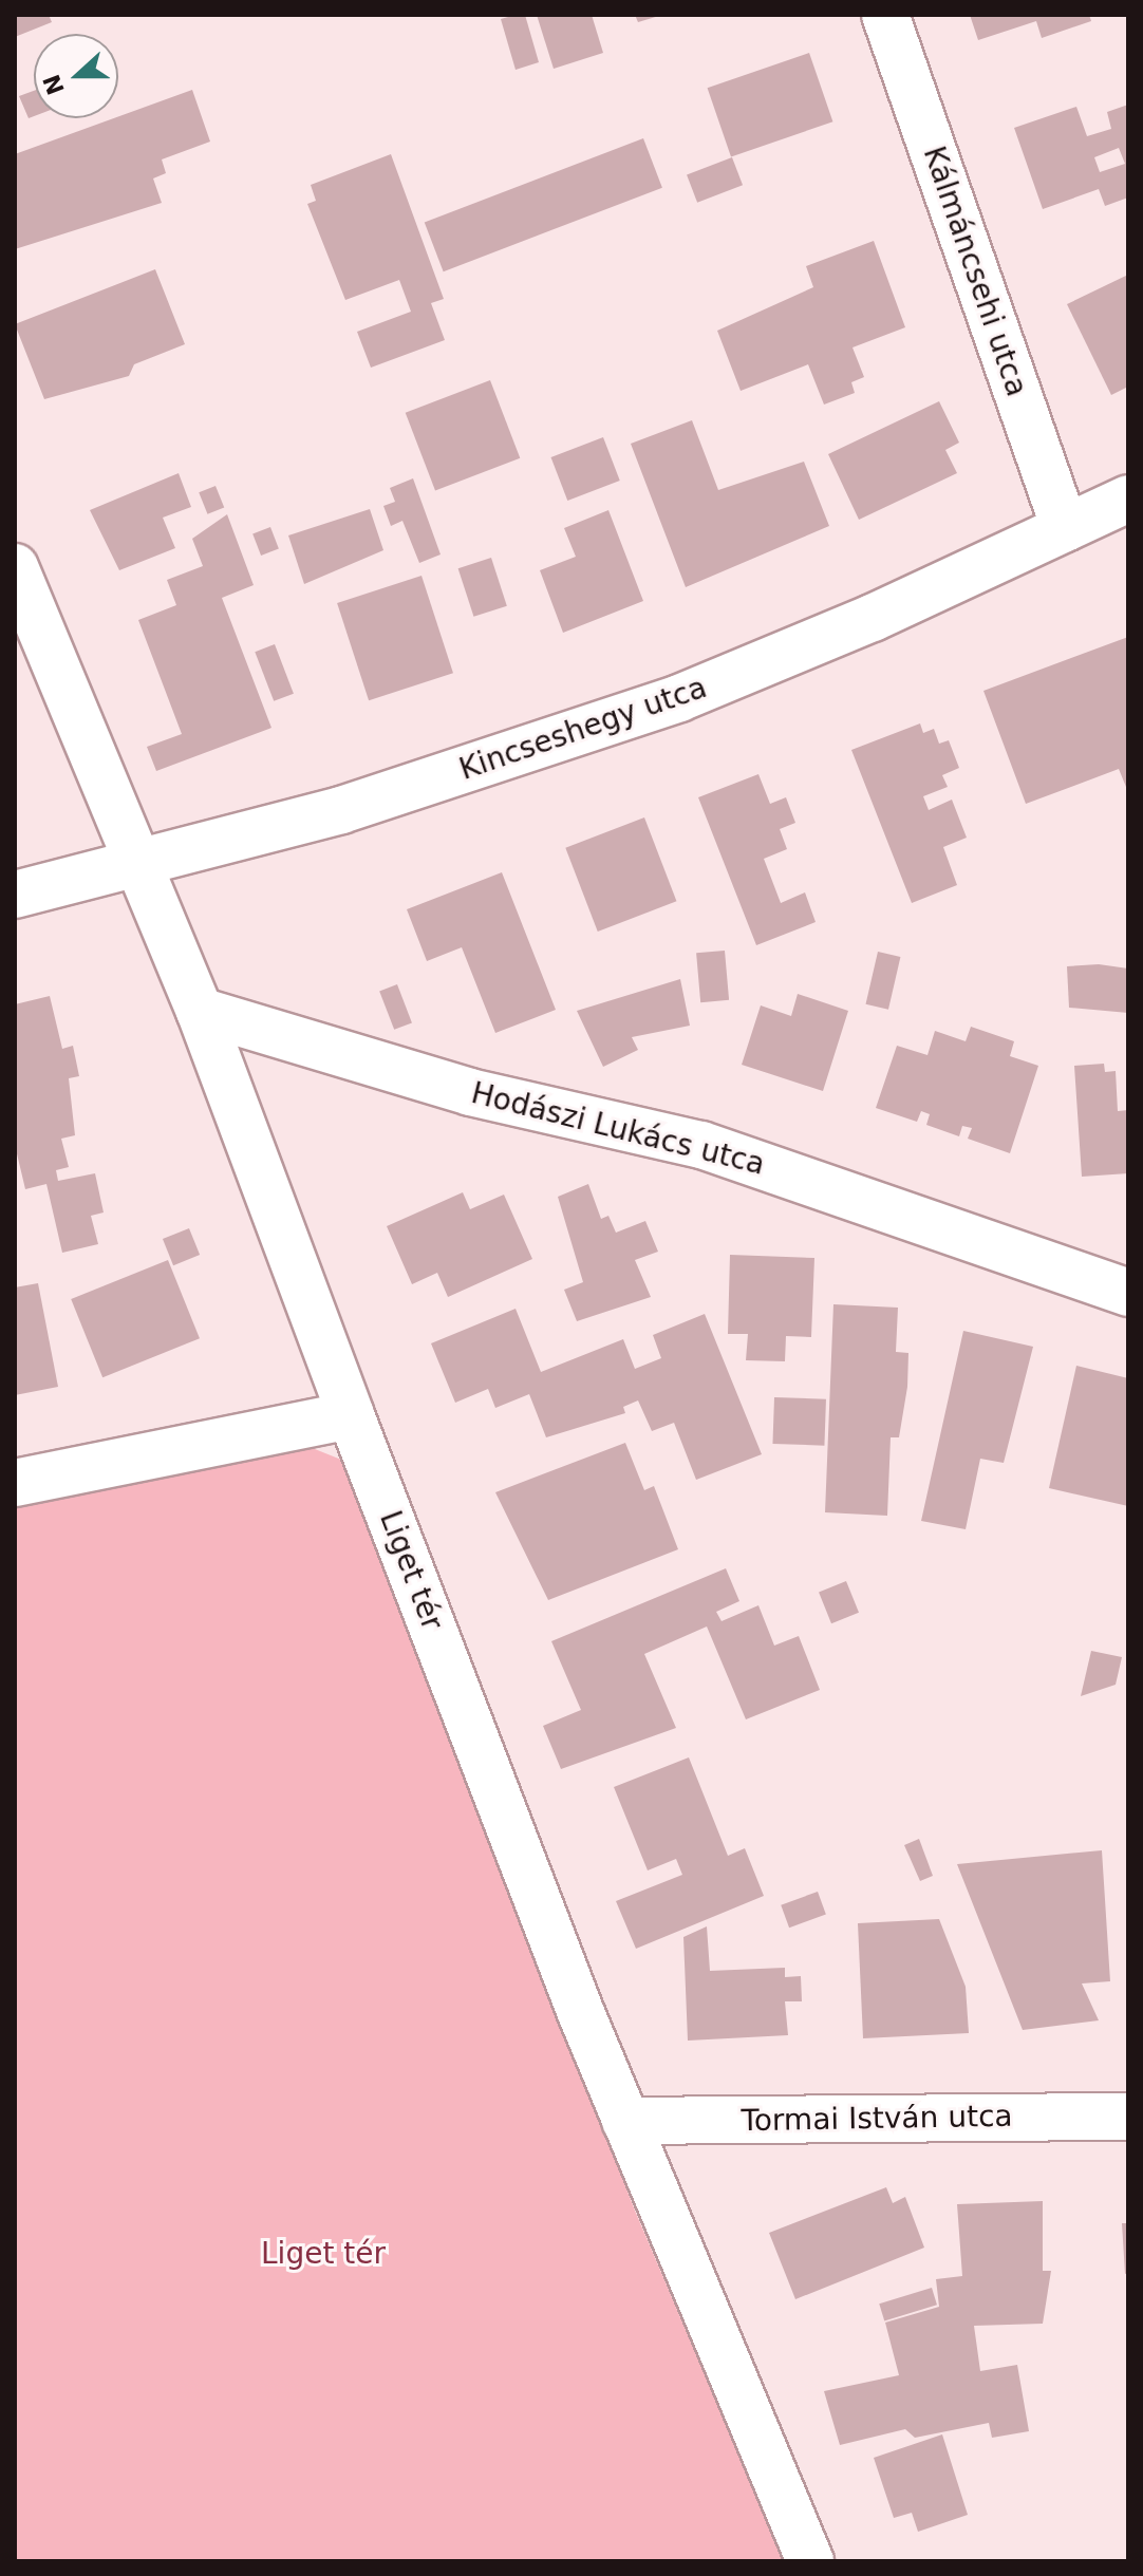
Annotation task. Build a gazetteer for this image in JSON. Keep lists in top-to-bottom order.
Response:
{
  "streets": {
    "street": [
      "Kálmáncsehi utca",
      "Kincseshegy utca",
      "Hodászi Lukács utca",
      "Liget tér",
      "Tormai István utca"
    ]
  },
  "crossings": [
    ["Kálmáncsehi utca", "Kincseshegy utca"],
    ["Kincseshegy utca", "Liget tér"],
    ["Hodászi Lukács utca", "Liget tér"],
    ["Liget tér", "Tormai István utca"]
  ],
  "parks": ["Liget tér"],
  "north": "left"
}
